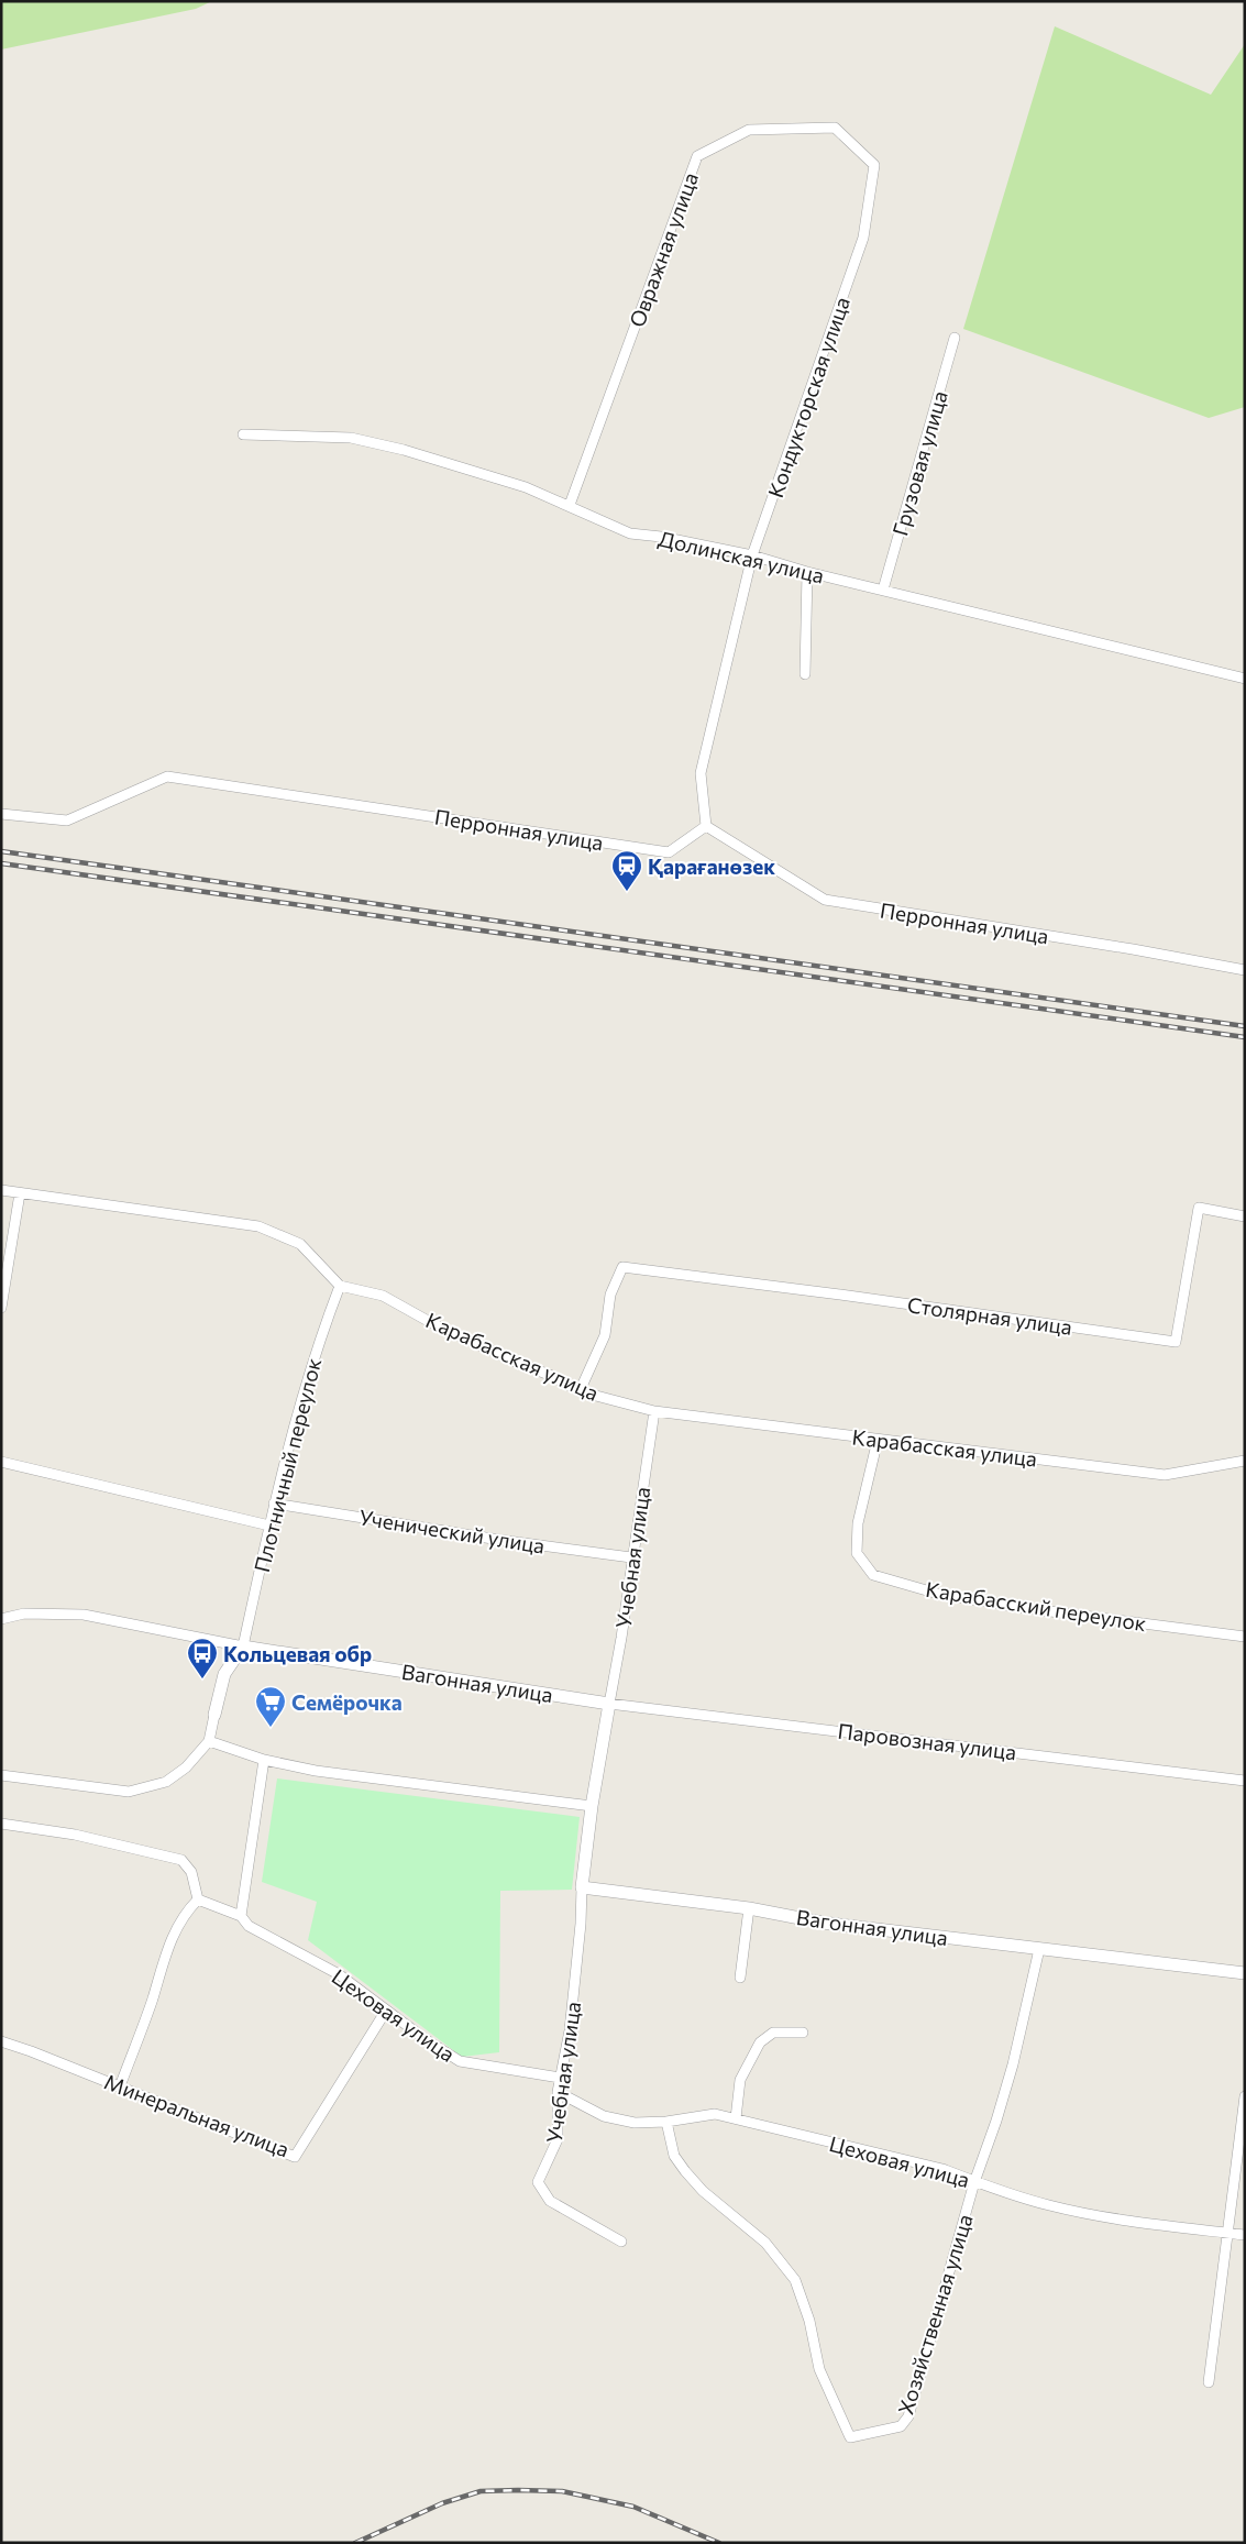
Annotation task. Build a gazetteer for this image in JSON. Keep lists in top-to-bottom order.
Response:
{
  "streets": {
    "street": [
      "Овражная улица",
      "Кондукторская улица",
      "Грузовая улица",
      "Долинская улица",
      "Перронная улица",
      "Столярная улица",
      "Карабасская улица",
      "Плотничный переулок",
      "Ученический улица",
      "Учебная улица",
      "Карабасский переулок",
      "Вагонная улица",
      "Паровозная улица",
      "Цеховая улица",
      "Минеральная улица",
      "Хозяйственная улица"
    ]
  },
  "crossings": [
    ["Овражная улица", "Кондукторская улица"],
    ["Овражная улица", "Долинская улица"],
    ["Кондукторская улица", "Долинская улица"],
    ["Кондукторская улица", "Перронная улица"],
    ["Грузовая улица", "Долинская улица"],
    ["Столярная улица", "Карабасская улица"],
    ["Карабасская улица", "Плотничный переулок"],
    ["Карабасская улица", "Учебная улица"],
    ["Карабасская улица", "Карабасский переулок"],
    ["Плотничный переулок", "Ученический улица"],
    ["Плотничный переулок", "Вагонная улица"],
    ["Ученический улица", "Учебная улица"],
    ["Учебная улица", "Вагонная улица"],
    ["Учебная улица", "Паровозная улица"],
    ["Учебная улица", "Цеховая улица"],
    ["Вагонная улица", "Паровозная улица"],
    ["Вагонная улица", "Хозяйственная улица"],
    ["Цеховая улица", "Минеральная улица"],
    ["Цеховая улица", "Хозяйственная улица"]
  ],
  "places": {
    "station": ["Қарағанөзек"],
    "bus stop": ["Кольцевая обр"],
    "supermarket": ["Семёрочка"]
  }
}
